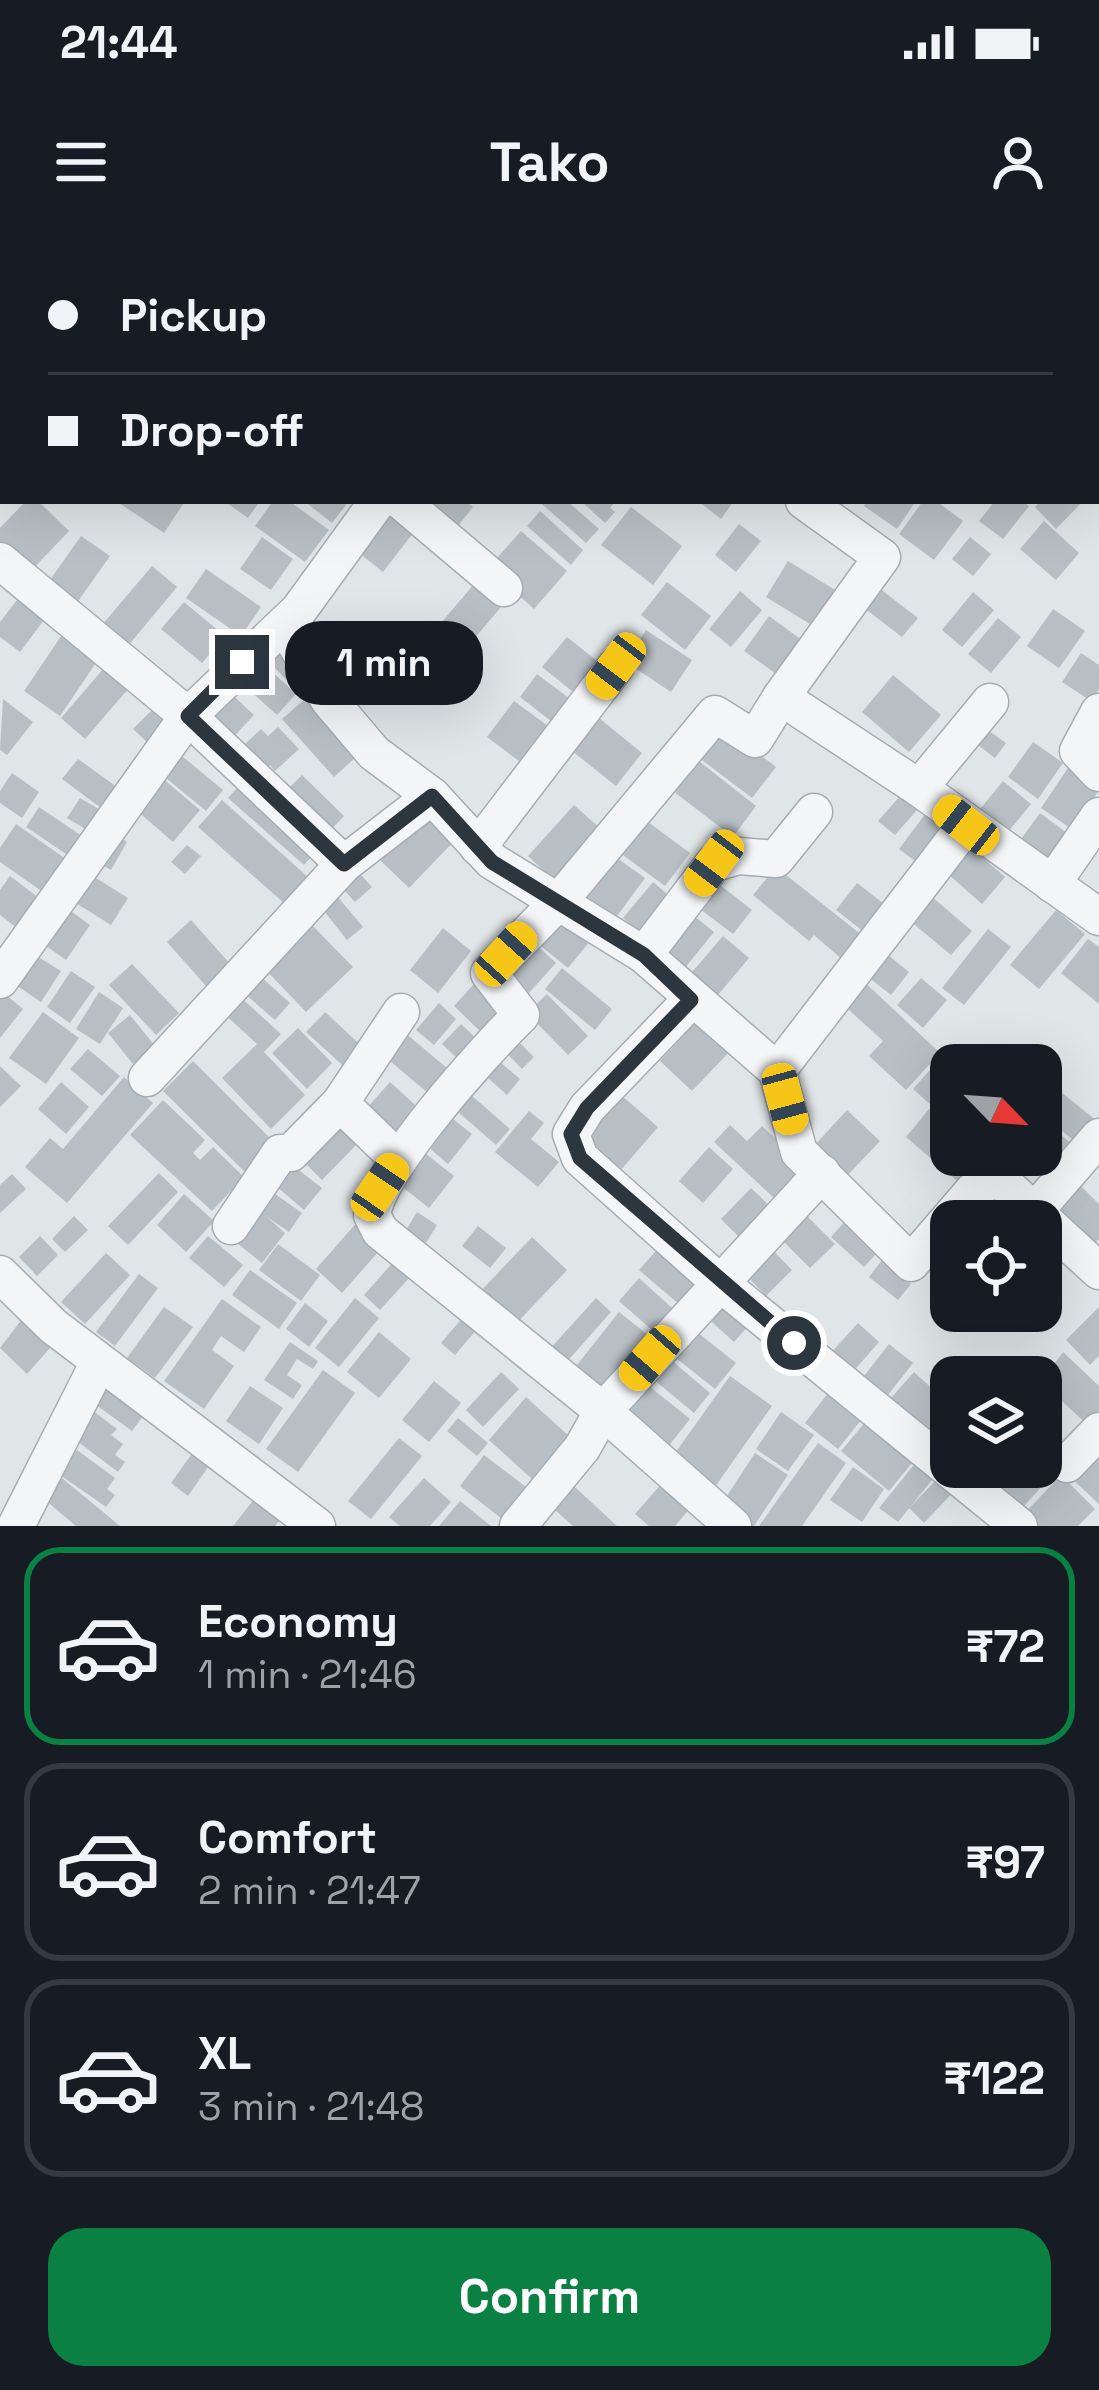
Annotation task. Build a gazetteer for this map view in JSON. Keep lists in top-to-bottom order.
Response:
{
  "north": "bottom right",
  "page": {
    "status": "21:44",
    "header": "Tako",
    "banner": ["Pickup", "Drop-off"],
    "bubble": "1 min",
    "list": [
      {
        "name": "Economy",
        "note": "1 min · 21:46",
        "value": "₹72"
      },
      {
        "name": "Comfort",
        "note": "2 min · 21:47",
        "value": "₹97"
      },
      {
        "name": "XL",
        "note": "3 min · 21:48",
        "value": "₹122"
      }
    ],
    "buttons": "Confirm"
  }
}
